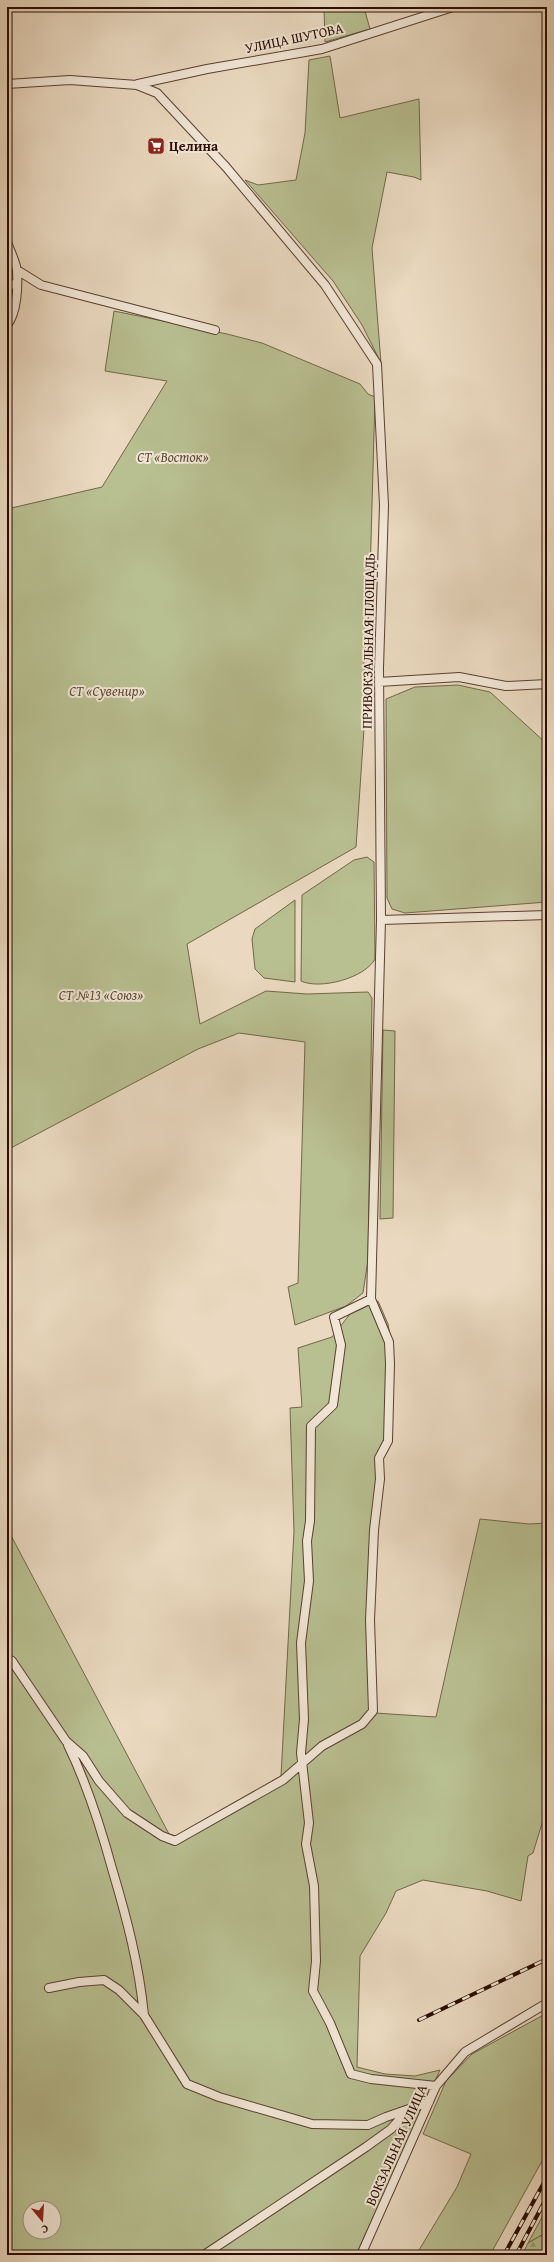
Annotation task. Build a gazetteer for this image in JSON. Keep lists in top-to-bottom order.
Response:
{
  "streets": {
    "street": ["УЛИЦА ШУТОВА", "ПРИВОКЗАЛЬНАЯ ПЛОЩАДЬ", "ВОКЗАЛЬНАЯ УЛИЦА"]
  },
  "crossings": [
    ["УЛИЦА ШУТОВА", "ПРИВОКЗАЛЬНАЯ ПЛОЩАДЬ"]
  ],
  "parks": ["СТ «Восток»", "СТ «Сувенир»", "СТ №13 «Союз»"],
  "places": {
    "supermarket": ["Целина"]
  },
  "north": "bottom"
}
